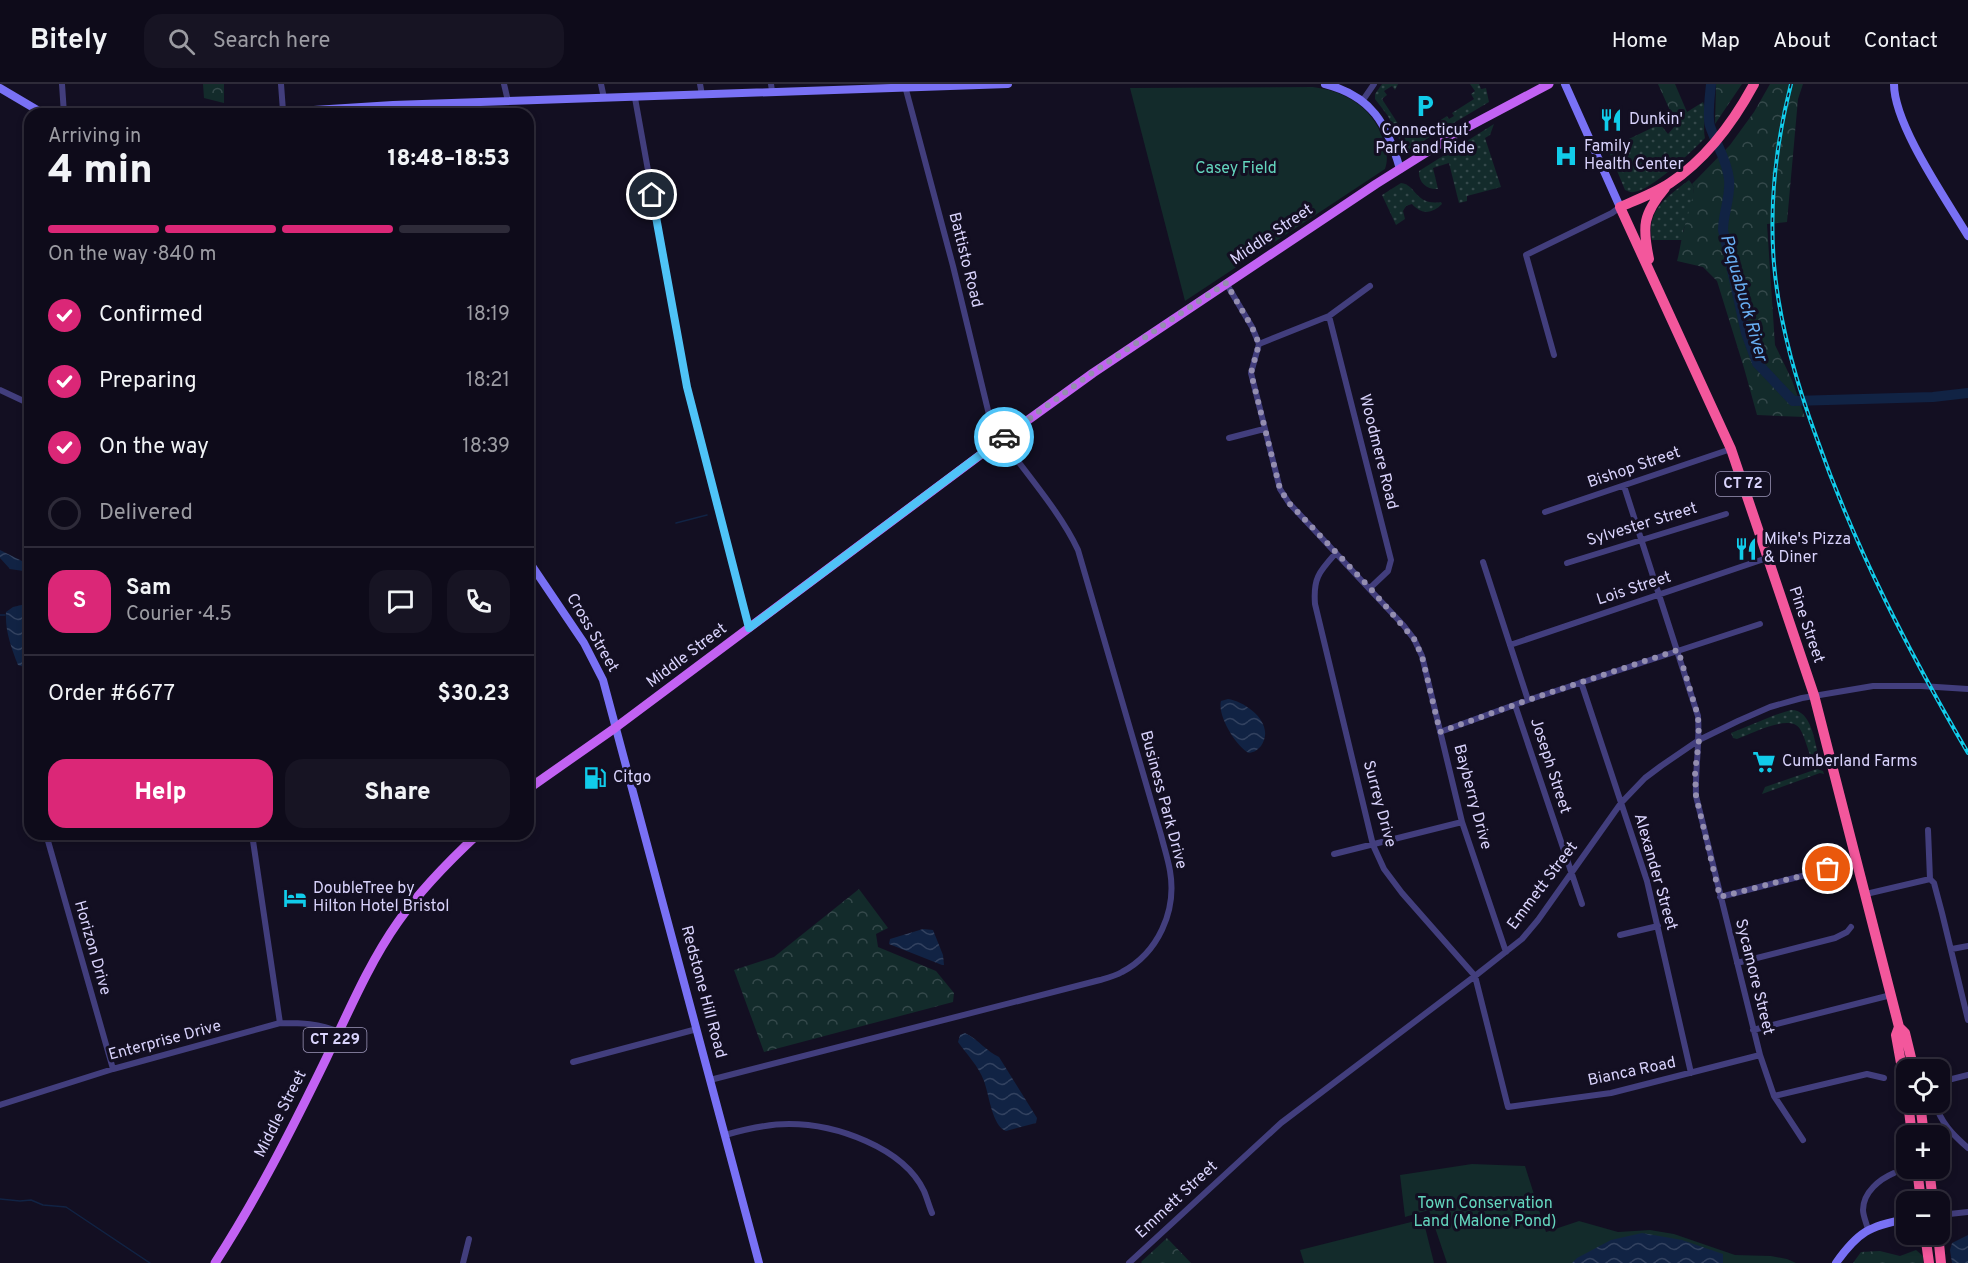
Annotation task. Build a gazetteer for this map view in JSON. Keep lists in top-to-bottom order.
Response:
{
  "streets": {
    "highway": ["CT 72", "Pine Street"],
    "main road": [
      "Middle Street",
      "Cross Street",
      "Redstone Hill Road",
      "CT 229"
    ],
    "street": [
      "Battisto Road",
      "Woodmere Road",
      "Bishop Street",
      "Sylvester Street",
      "Lois Street",
      "Joseph Street",
      "Bayberry Drive",
      "Business Park Drive",
      "Surrey Drive",
      "Alexander Street",
      "Emmett Street",
      "Horizon Drive",
      "Sycamore Street",
      "Enterprise Drive",
      "Bianca Road"
    ]
  },
  "crossings": [
    ["Middle Street", "Battisto Road"],
    ["Middle Street", "Cross Street"],
    ["Middle Street", "Business Park Drive"],
    ["Middle Street", "Redstone Hill Road"],
    ["Middle Street", "Enterprise Drive"],
    ["Battisto Road", "Business Park Drive"],
    ["Woodmere Road", "Bayberry Drive"],
    ["Bishop Street", "Pine Street"],
    ["Bishop Street", "Sycamore Street"],
    ["CT 72", "Pine Street"],
    ["Sylvester Street", "Sycamore Street"],
    ["Lois Street", "Pine Street"],
    ["Lois Street", "Sycamore Street"],
    ["Pine Street", "Emmett Street"],
    ["Cross Street", "Redstone Hill Road"],
    ["Joseph Street", "Emmett Street"],
    ["Bayberry Drive", "Surrey Drive"],
    ["Bayberry Drive", "Emmett Street"],
    ["Business Park Drive", "Redstone Hill Road"],
    ["Surrey Drive", "Emmett Street"],
    ["Surrey Drive", "Bianca Road"],
    ["Alexander Street", "Emmett Street"],
    ["Alexander Street", "Bianca Road"],
    ["Emmett Street", "Sycamore Street"],
    ["Horizon Drive", "Enterprise Drive"],
    ["Sycamore Street", "Bianca Road"]
  ],
  "water": ["Pequabuck River"],
  "parks": ["Casey Field", "Town Conservation Land (Malone Pond)"],
  "places": {
    "parking": ["Connecticut Park and Ride"],
    "restaurant": ["Dunkin'", "Mike's Pizza & Diner"],
    "hospital": ["Family Health Center"],
    "supermarket": ["Cumberland Farms"],
    "fuel station": ["Citgo"],
    "hotel": ["DoubleTree by Hilton Hotel Bristol"]
  },
  "page": {
    "header": "Bitely",
    "search": "Search here",
    "nav": [
      "Home",
      "Map",
      "About",
      "Contact"
    ],
    "heading": ["4 min", "Arriving in", "18:48–18:53"],
    "panel": [
      "Sam",
      "Courier · 4.5",
      "Order #6677",
      "$30.23"
    ],
    "bar": "On the way · 840 m",
    "list": [
      ["Confirmed", "18:19"],
      ["Preparing", "18:21"],
      ["On the way", "18:39"],
      "Delivered"
    ],
    "round": "S",
    "buttons": ["Help", "Share"],
    "map_buttons": ["+", "−"]
  }
}
